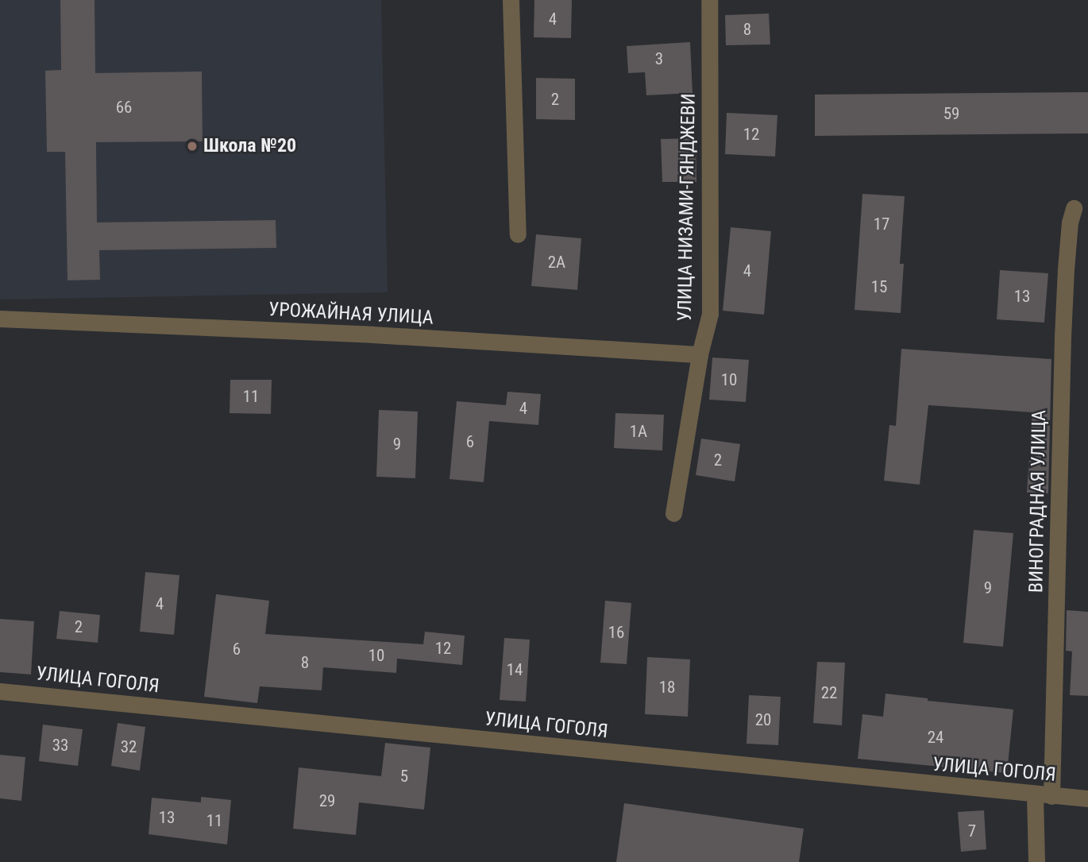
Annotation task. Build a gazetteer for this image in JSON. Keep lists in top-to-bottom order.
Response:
{
  "streets": {
    "street": [
      "УЛИЦА НИЗАМИ-ГЯНДЖЕВИ",
      "УРОЖАЙНАЯ УЛИЦА",
      "ВИНОГРАДНАЯ УЛИЦА",
      "УЛИЦА ГОГОЛЯ"
    ]
  },
  "crossings": [
    ["УЛИЦА НИЗАМИ-ГЯНДЖЕВИ", "УРОЖАЙНАЯ УЛИЦА"],
    ["ВИНОГРАДНАЯ УЛИЦА", "УЛИЦА ГОГОЛЯ"]
  ],
  "places": ["Школа №20"],
  "house_numbers": [
    "4",
    "8",
    "3",
    "2",
    "66",
    "59",
    "12",
    "17",
    "2А",
    "4",
    "15",
    "13",
    "10",
    "11",
    "4",
    "1А",
    "6",
    "9",
    "2",
    "9",
    "4",
    "2",
    "16",
    "12",
    "6",
    "10",
    "8",
    "14",
    "18",
    "22",
    "20",
    "24",
    "33",
    "32",
    "5",
    "29",
    "13",
    "11",
    "7"
  ]
}
